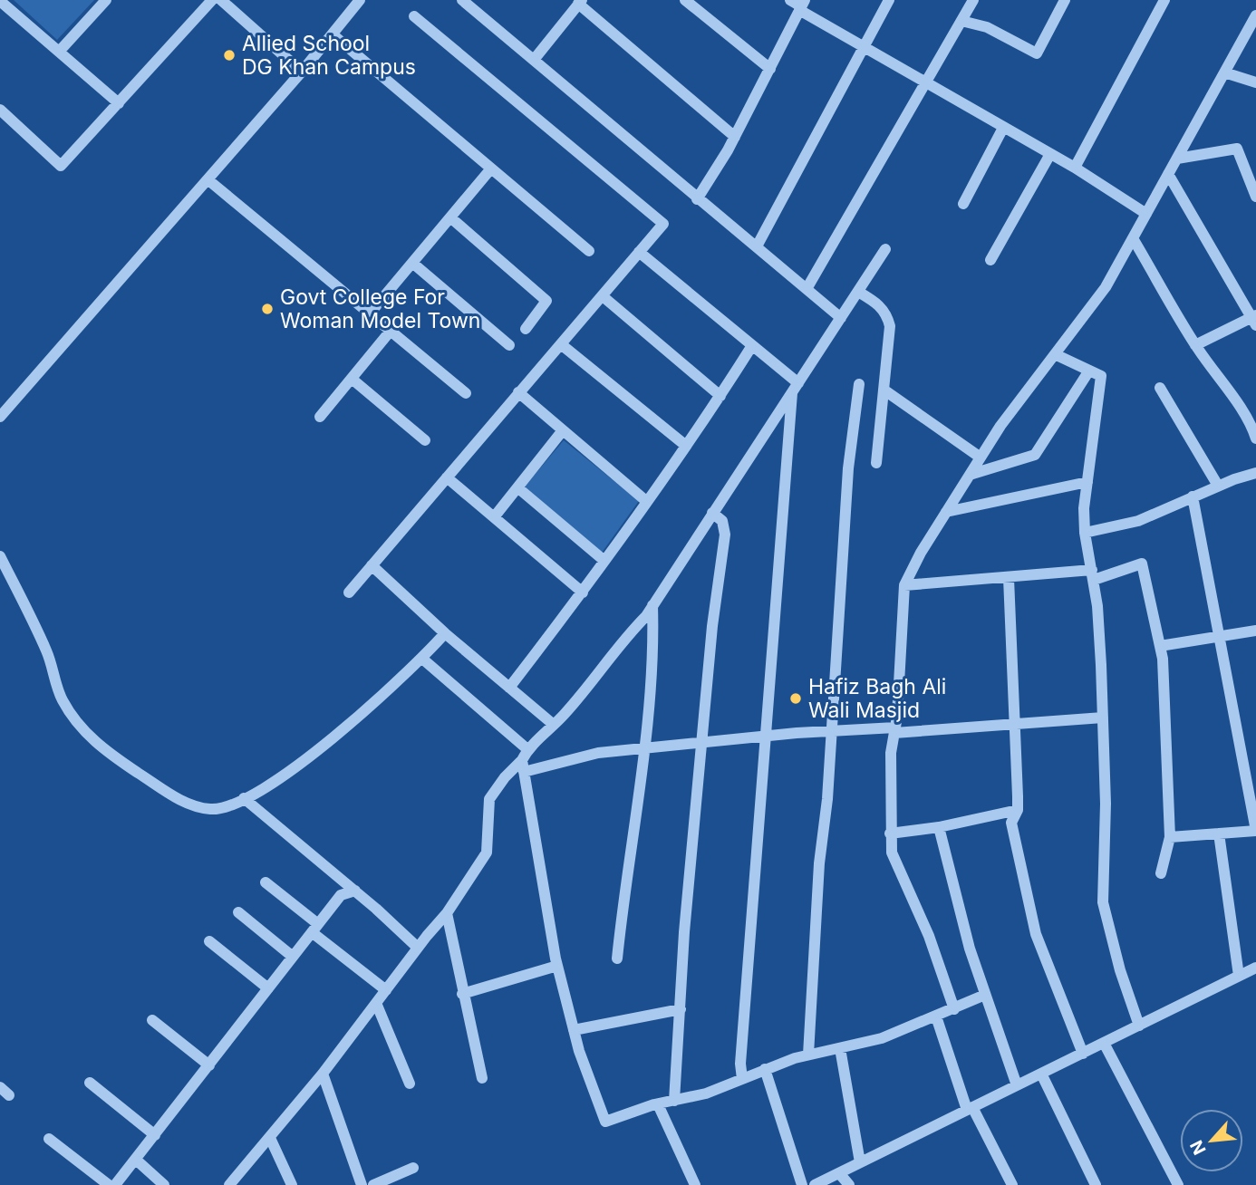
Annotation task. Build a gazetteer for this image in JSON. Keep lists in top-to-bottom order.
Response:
{
  "places": ["Allied School DG Khan Campus", "Govt College For Woman Model Town", "Hafiz Bagh Ali Wali Masjid"],
  "north": "bottom left"
}
